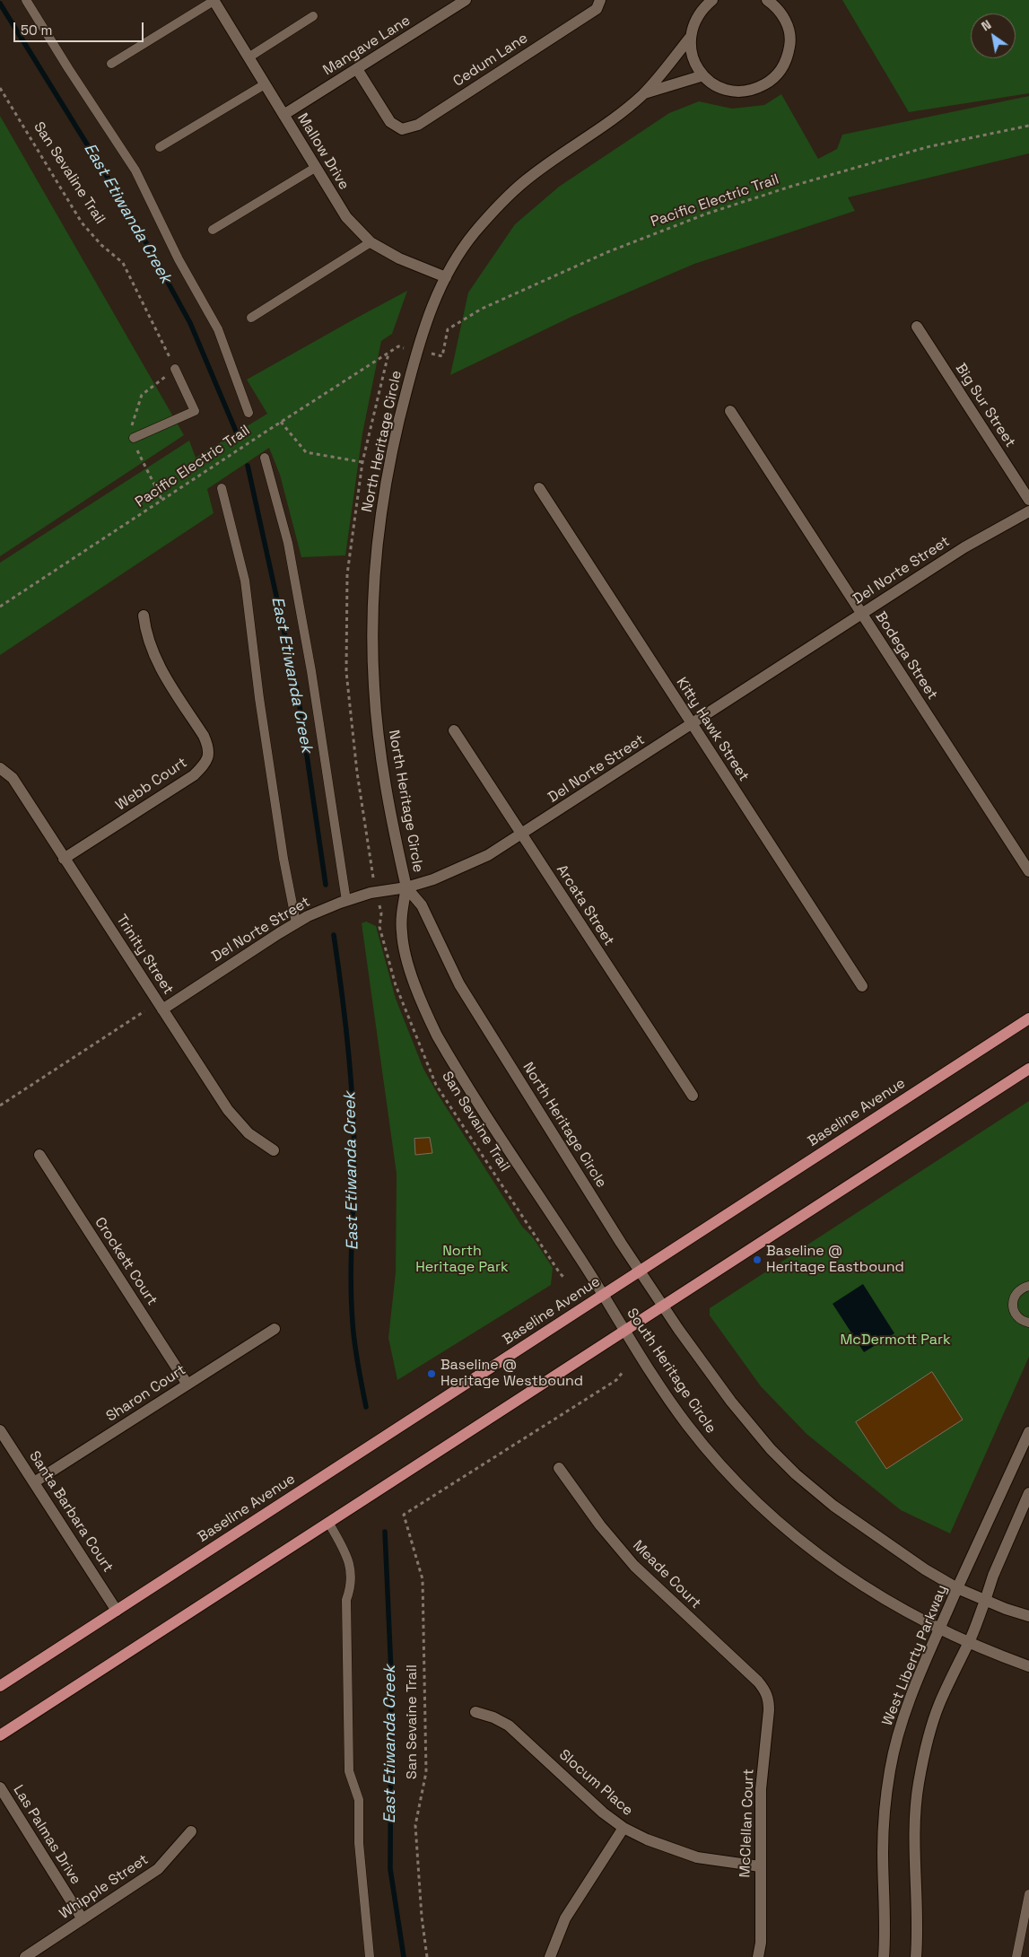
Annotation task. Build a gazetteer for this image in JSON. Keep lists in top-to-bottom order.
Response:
{
  "streets": {
    "main road": ["Baseline Avenue"],
    "street": [
      "Mangave Lane",
      "Cedum Lane",
      "Mallow Drive",
      "Big Sur Street",
      "North Heritage Circle",
      "Del Norte Street",
      "Bodega Street",
      "Kitty Hawk Street",
      "Webb Court",
      "Arcata Street",
      "Trinity Street",
      "Crockett Court",
      "South Heritage Circle",
      "Sharon Court",
      "Santa Barbara Court",
      "Meade Court",
      "West Liberty Parkway",
      "Slocum Place",
      "McClellan Court",
      "Las Palmas Drive",
      "Whipple Street"
    ],
    "path": ["San Sevaline Trail", "Pacific Electric Trail", "San Sevaine Trail"]
  },
  "crossings": [
    ["Mangave Lane", "Cedum Lane"],
    ["Mangave Lane", "Mallow Drive"],
    ["Mallow Drive", "North Heritage Circle"],
    ["North Heritage Circle", "Del Norte Street"],
    ["North Heritage Circle", "Baseline Avenue"],
    ["North Heritage Circle", "South Heritage Circle"],
    ["Del Norte Street", "Bodega Street"],
    ["Del Norte Street", "Kitty Hawk Street"],
    ["Del Norte Street", "Arcata Street"],
    ["Del Norte Street", "Trinity Street"],
    ["Webb Court", "Trinity Street"],
    ["Baseline Avenue", "South Heritage Circle"],
    ["Baseline Avenue", "Santa Barbara Court"],
    ["Crockett Court", "Sharon Court"],
    ["South Heritage Circle", "West Liberty Parkway"],
    ["Sharon Court", "Santa Barbara Court"],
    ["Meade Court", "McClellan Court"],
    ["Slocum Place", "McClellan Court"],
    ["Las Palmas Drive", "Whipple Street"]
  ],
  "water": ["East Etiwanda Creek"],
  "parks": ["North Heritage Park", "McDermott Park"],
  "places": ["Baseline @ Heritage Eastbound", "Baseline @ Heritage Westbound"],
  "scale_bar": "50 m",
  "north": "top left"
}
